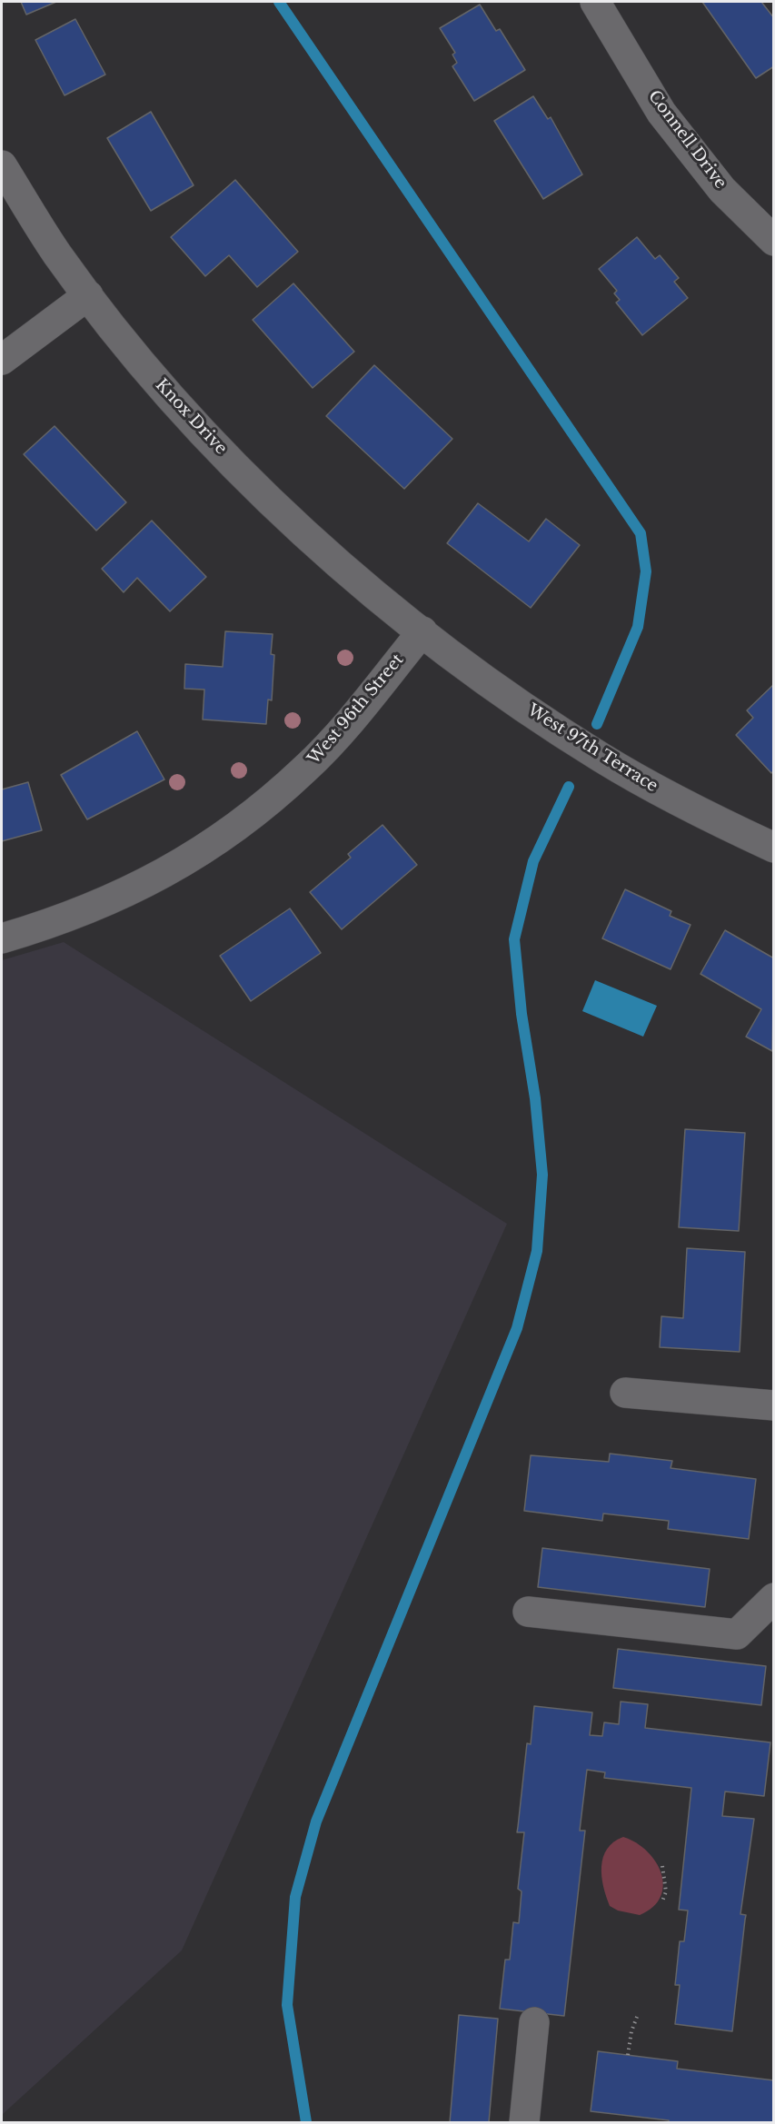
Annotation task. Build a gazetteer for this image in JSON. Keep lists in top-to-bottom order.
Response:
{
  "streets": {
    "street": [
      "Connell Drive",
      "Knox Drive",
      "West 96th Street",
      "West 97th Terrace"
    ]
  },
  "crossings": [
    ["Knox Drive", "West 96th Street"],
    ["Knox Drive", "West 97th Terrace"],
    ["West 96th Street", "West 97th Terrace"]
  ]
}
